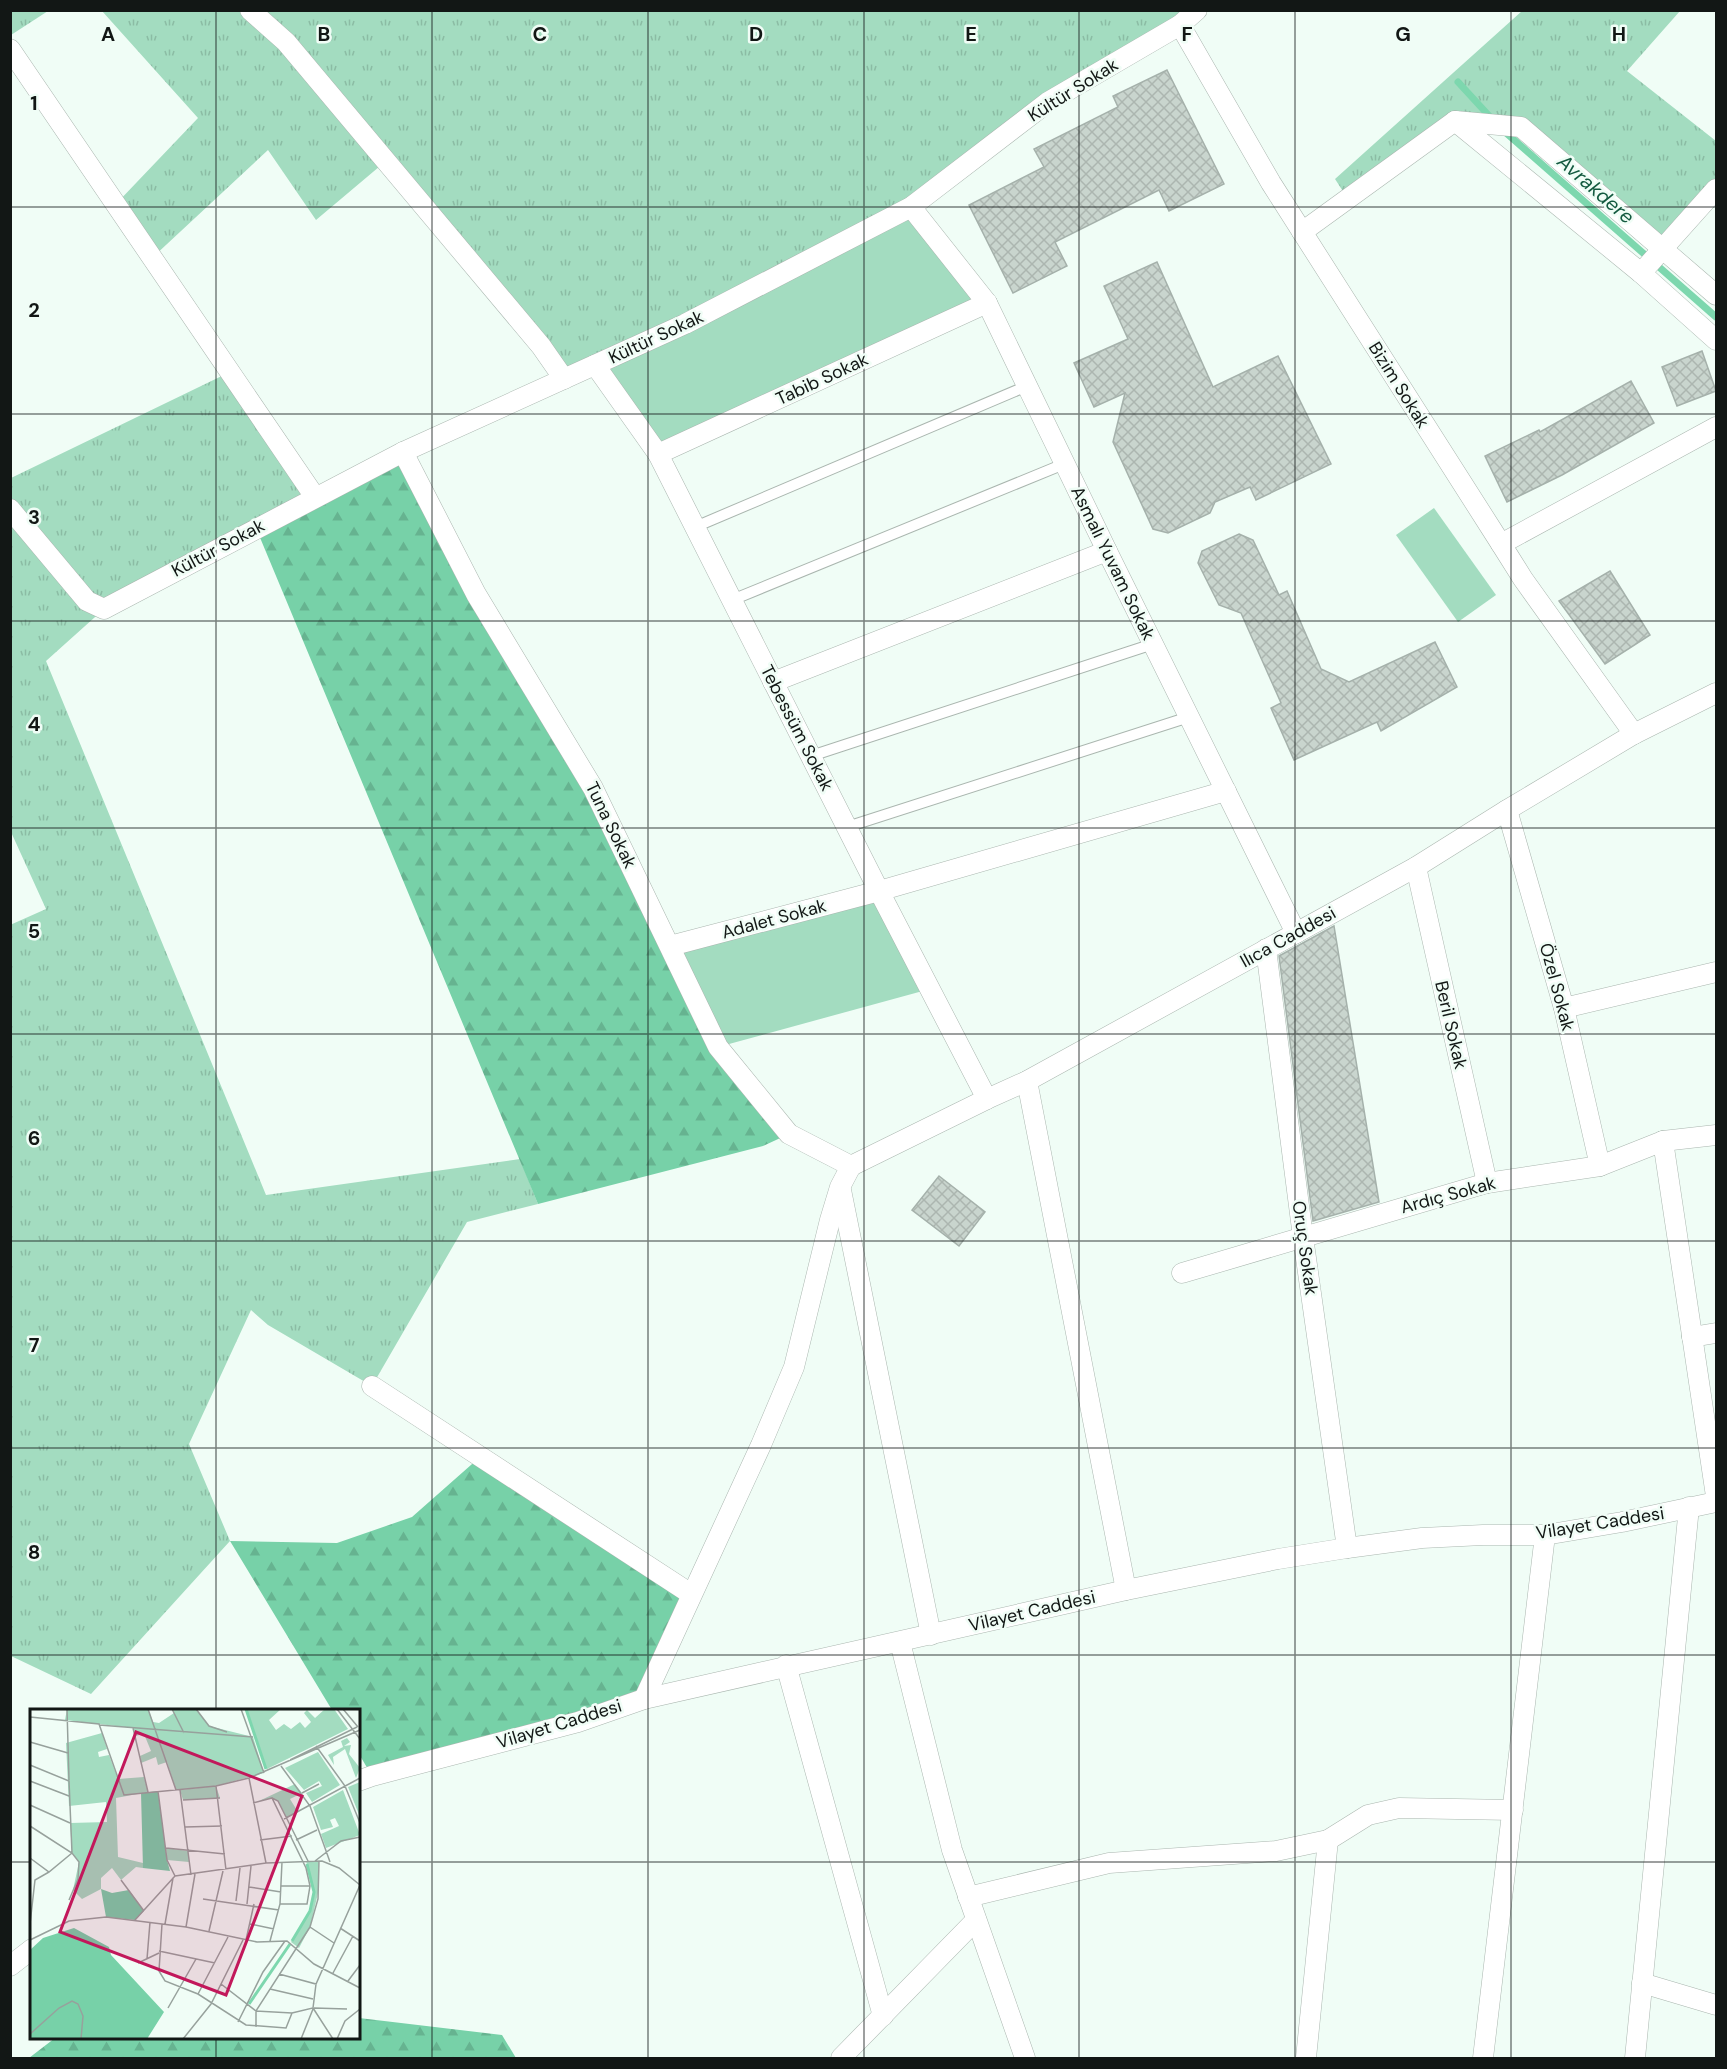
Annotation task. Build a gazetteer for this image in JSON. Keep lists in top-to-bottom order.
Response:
{
  "streets": {
    "street": [
      "Kültür Sokak",
      "Tabib Sokak",
      "Bizim Sokak",
      "Asmalı Yuvam Sokak",
      "Tebessüm Sokak",
      "Tuna Sokak",
      "Adalet Sokak",
      "Ilıca Caddesi",
      "Özel Sokak",
      "Beril Sokak",
      "Ardıç Sokak",
      "Oruç Sokak",
      "Vilayet Caddesi"
    ]
  },
  "crossings": [
    ["Kültür Sokak", "Bizim Sokak"],
    ["Kültür Sokak", "Asmalı Yuvam Sokak"],
    ["Kültür Sokak", "Tebessüm Sokak"],
    ["Kültür Sokak", "Tuna Sokak"],
    ["Tabib Sokak", "Asmalı Yuvam Sokak"],
    ["Tabib Sokak", "Tebessüm Sokak"],
    ["Bizim Sokak", "Ilıca Caddesi"],
    ["Asmalı Yuvam Sokak", "Adalet Sokak"],
    ["Asmalı Yuvam Sokak", "Ilıca Caddesi"],
    ["Tebessüm Sokak", "Adalet Sokak"],
    ["Tebessüm Sokak", "Ilıca Caddesi"],
    ["Tuna Sokak", "Adalet Sokak"],
    ["Tuna Sokak", "Ilıca Caddesi"],
    ["Ilıca Caddesi", "Özel Sokak"],
    ["Ilıca Caddesi", "Beril Sokak"],
    ["Ilıca Caddesi", "Oruç Sokak"],
    ["Özel Sokak", "Ardıç Sokak"],
    ["Beril Sokak", "Ardıç Sokak"],
    ["Ardıç Sokak", "Oruç Sokak"],
    ["Oruç Sokak", "Vilayet Caddesi"]
  ],
  "water": ["Avrakdere"],
  "grid": {
    "columns": [
      "A",
      "B",
      "C",
      "D",
      "E",
      "F",
      "G",
      "H"
    ],
    "rows": [
      "1",
      "2",
      "3",
      "4",
      "5",
      "6",
      "7",
      "8"
    ]
  }
}
